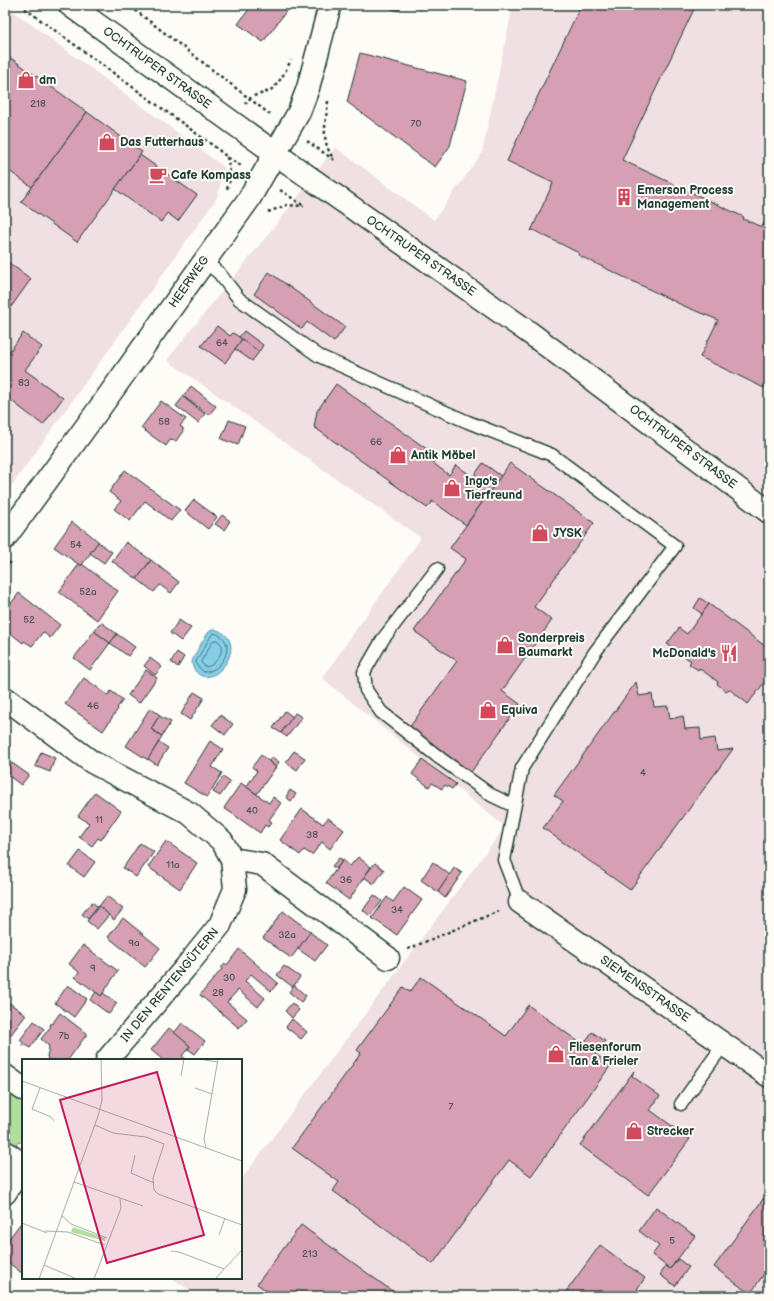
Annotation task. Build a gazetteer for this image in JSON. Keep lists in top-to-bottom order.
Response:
{
  "streets": {
    "street": [
      "OCHTRUPER STRASSE",
      "HEERWEG",
      "IN DEN RENTENGÜTERN",
      "SIEMENSSTRASSE"
    ]
  },
  "crossings": [
    ["OCHTRUPER STRASSE", "HEERWEG"]
  ],
  "places": {
    "shop": [
      "dm",
      "Das Futterhaus",
      "Antik Möbel",
      "Ingo's Tierfreund",
      "JYSK",
      "Sonderpreis Baumarkt",
      "Equiva",
      "Fliesenforum Tan & Frieler",
      "Strecker"
    ],
    "cafe": ["Cafe Kompass"],
    "building": ["Emerson Process Management"],
    "restaurant": ["McDonald's"]
  },
  "house_numbers": [
    "218",
    "70",
    "64",
    "83",
    "58",
    "66",
    "54",
    "52a",
    "52",
    "46",
    "4",
    "40",
    "11",
    "38",
    "11a",
    "36",
    "34",
    "32a",
    "9a",
    "9",
    "30",
    "28",
    "7b",
    "7",
    "5",
    "213"
  ]
}
